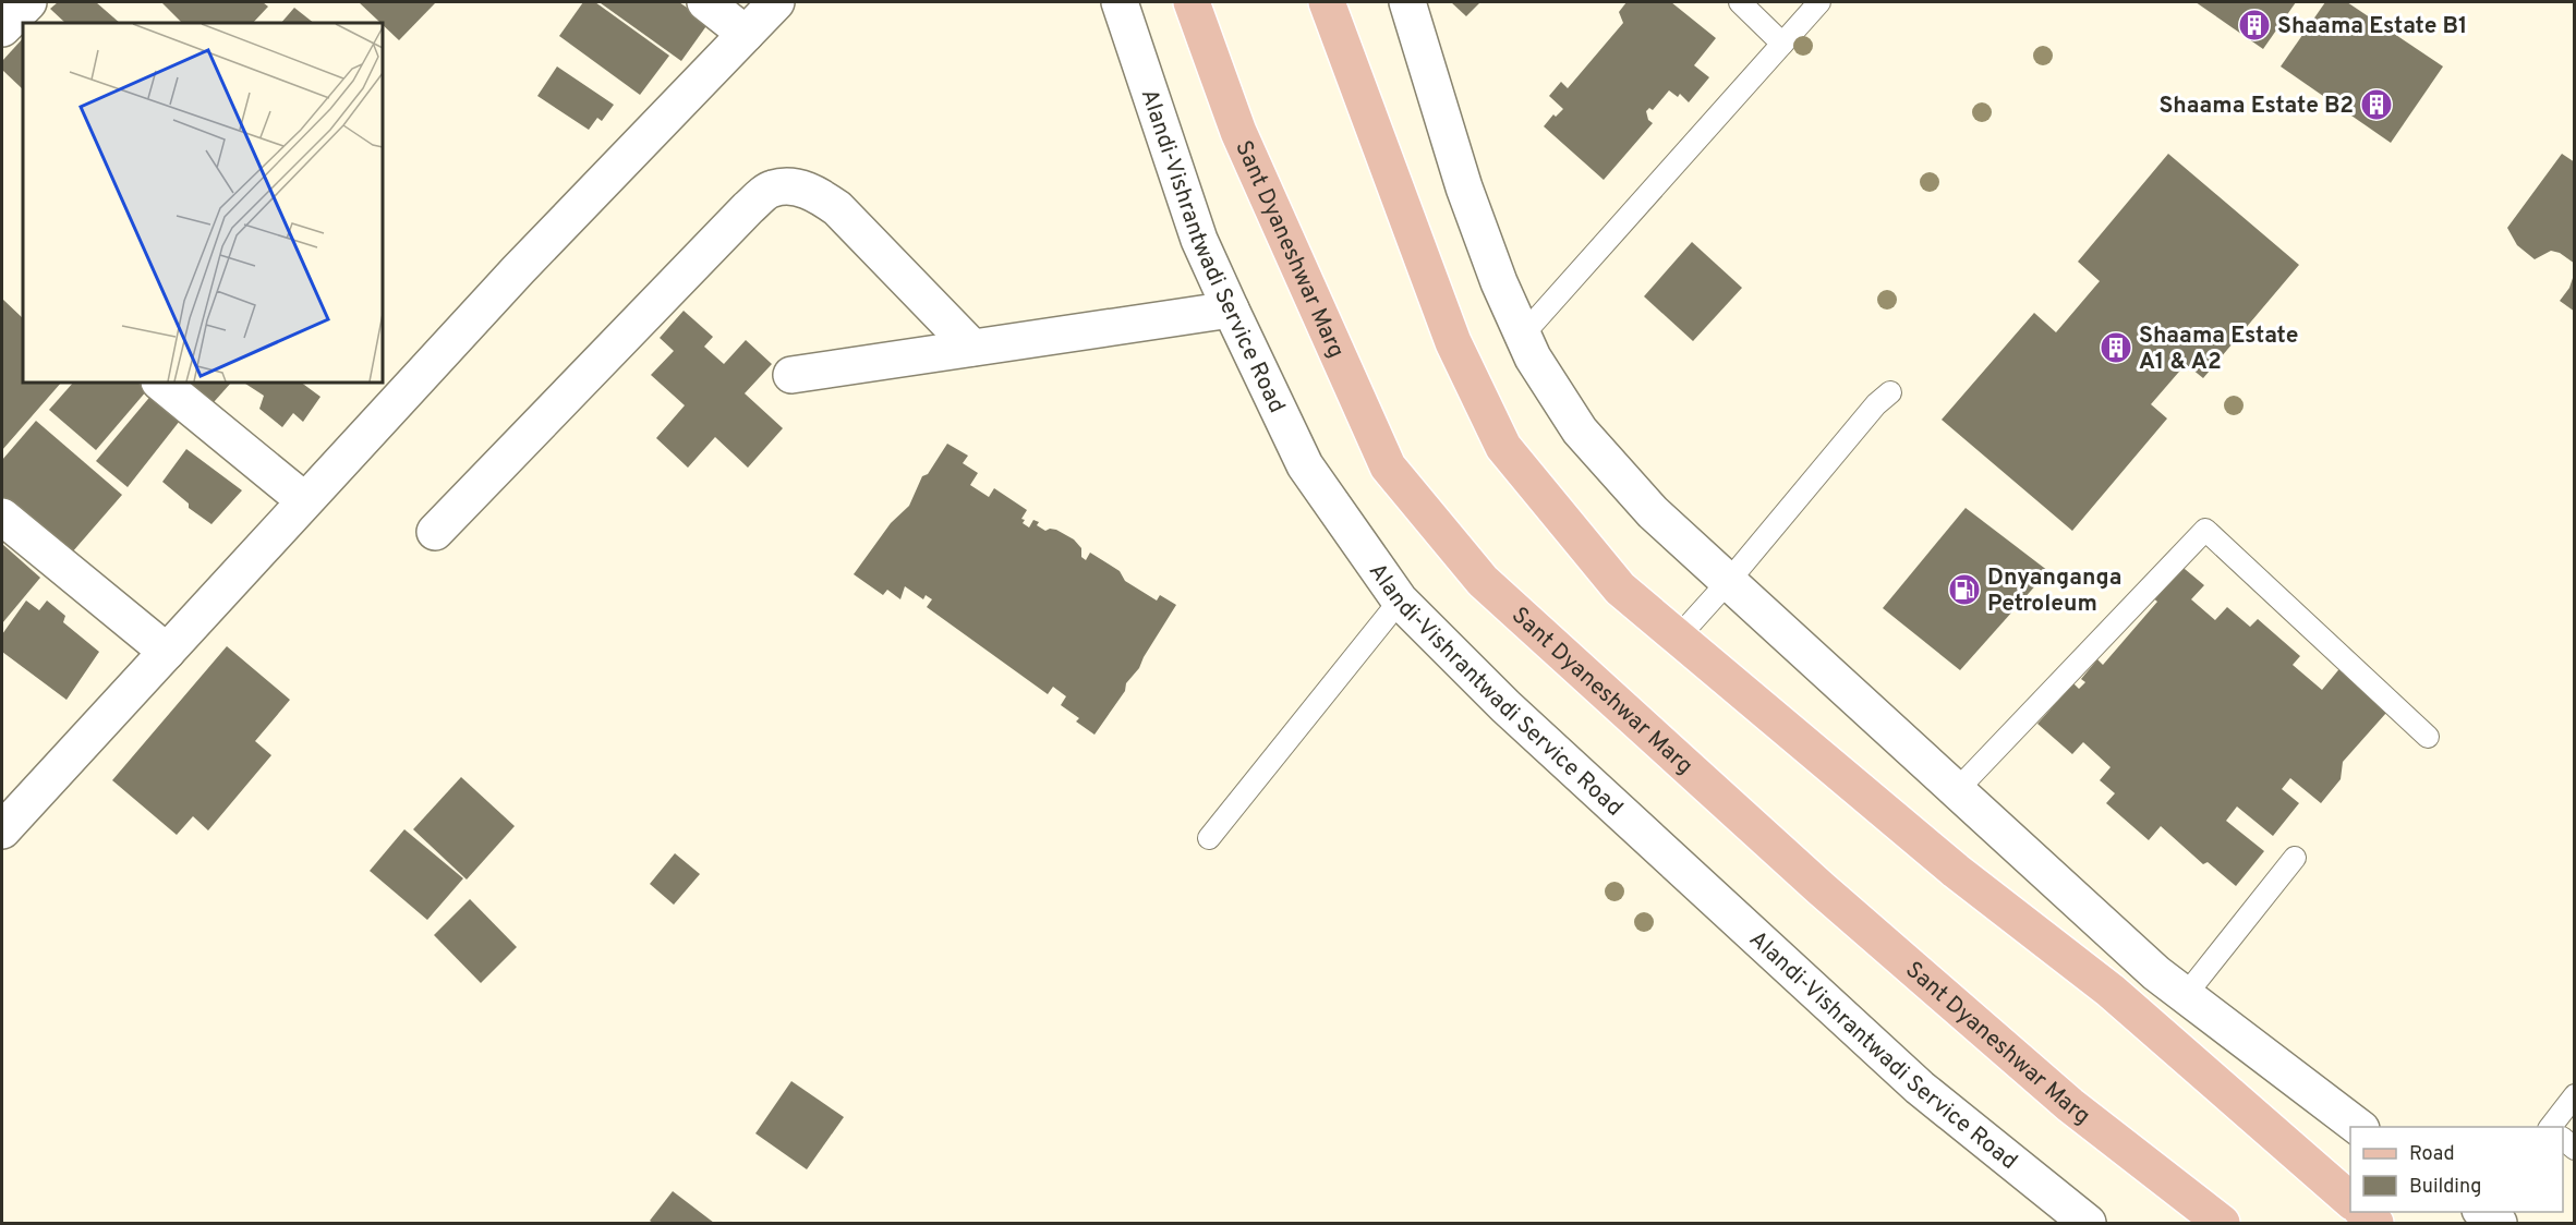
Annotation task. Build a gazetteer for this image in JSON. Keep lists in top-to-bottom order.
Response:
{
  "streets": {
    "main road": ["Sant Dyaneshwar Marg"],
    "street": ["Alandi-Vishrantwadi Service Road"]
  },
  "places": {
    "building": ["Shaama Estate B1", "Shaama Estate B2", "Shaama Estate A1 & A2"],
    "fuel station": ["Dnyanganga Petroleum"]
  },
  "legend": ["Road", "Building"]
}
